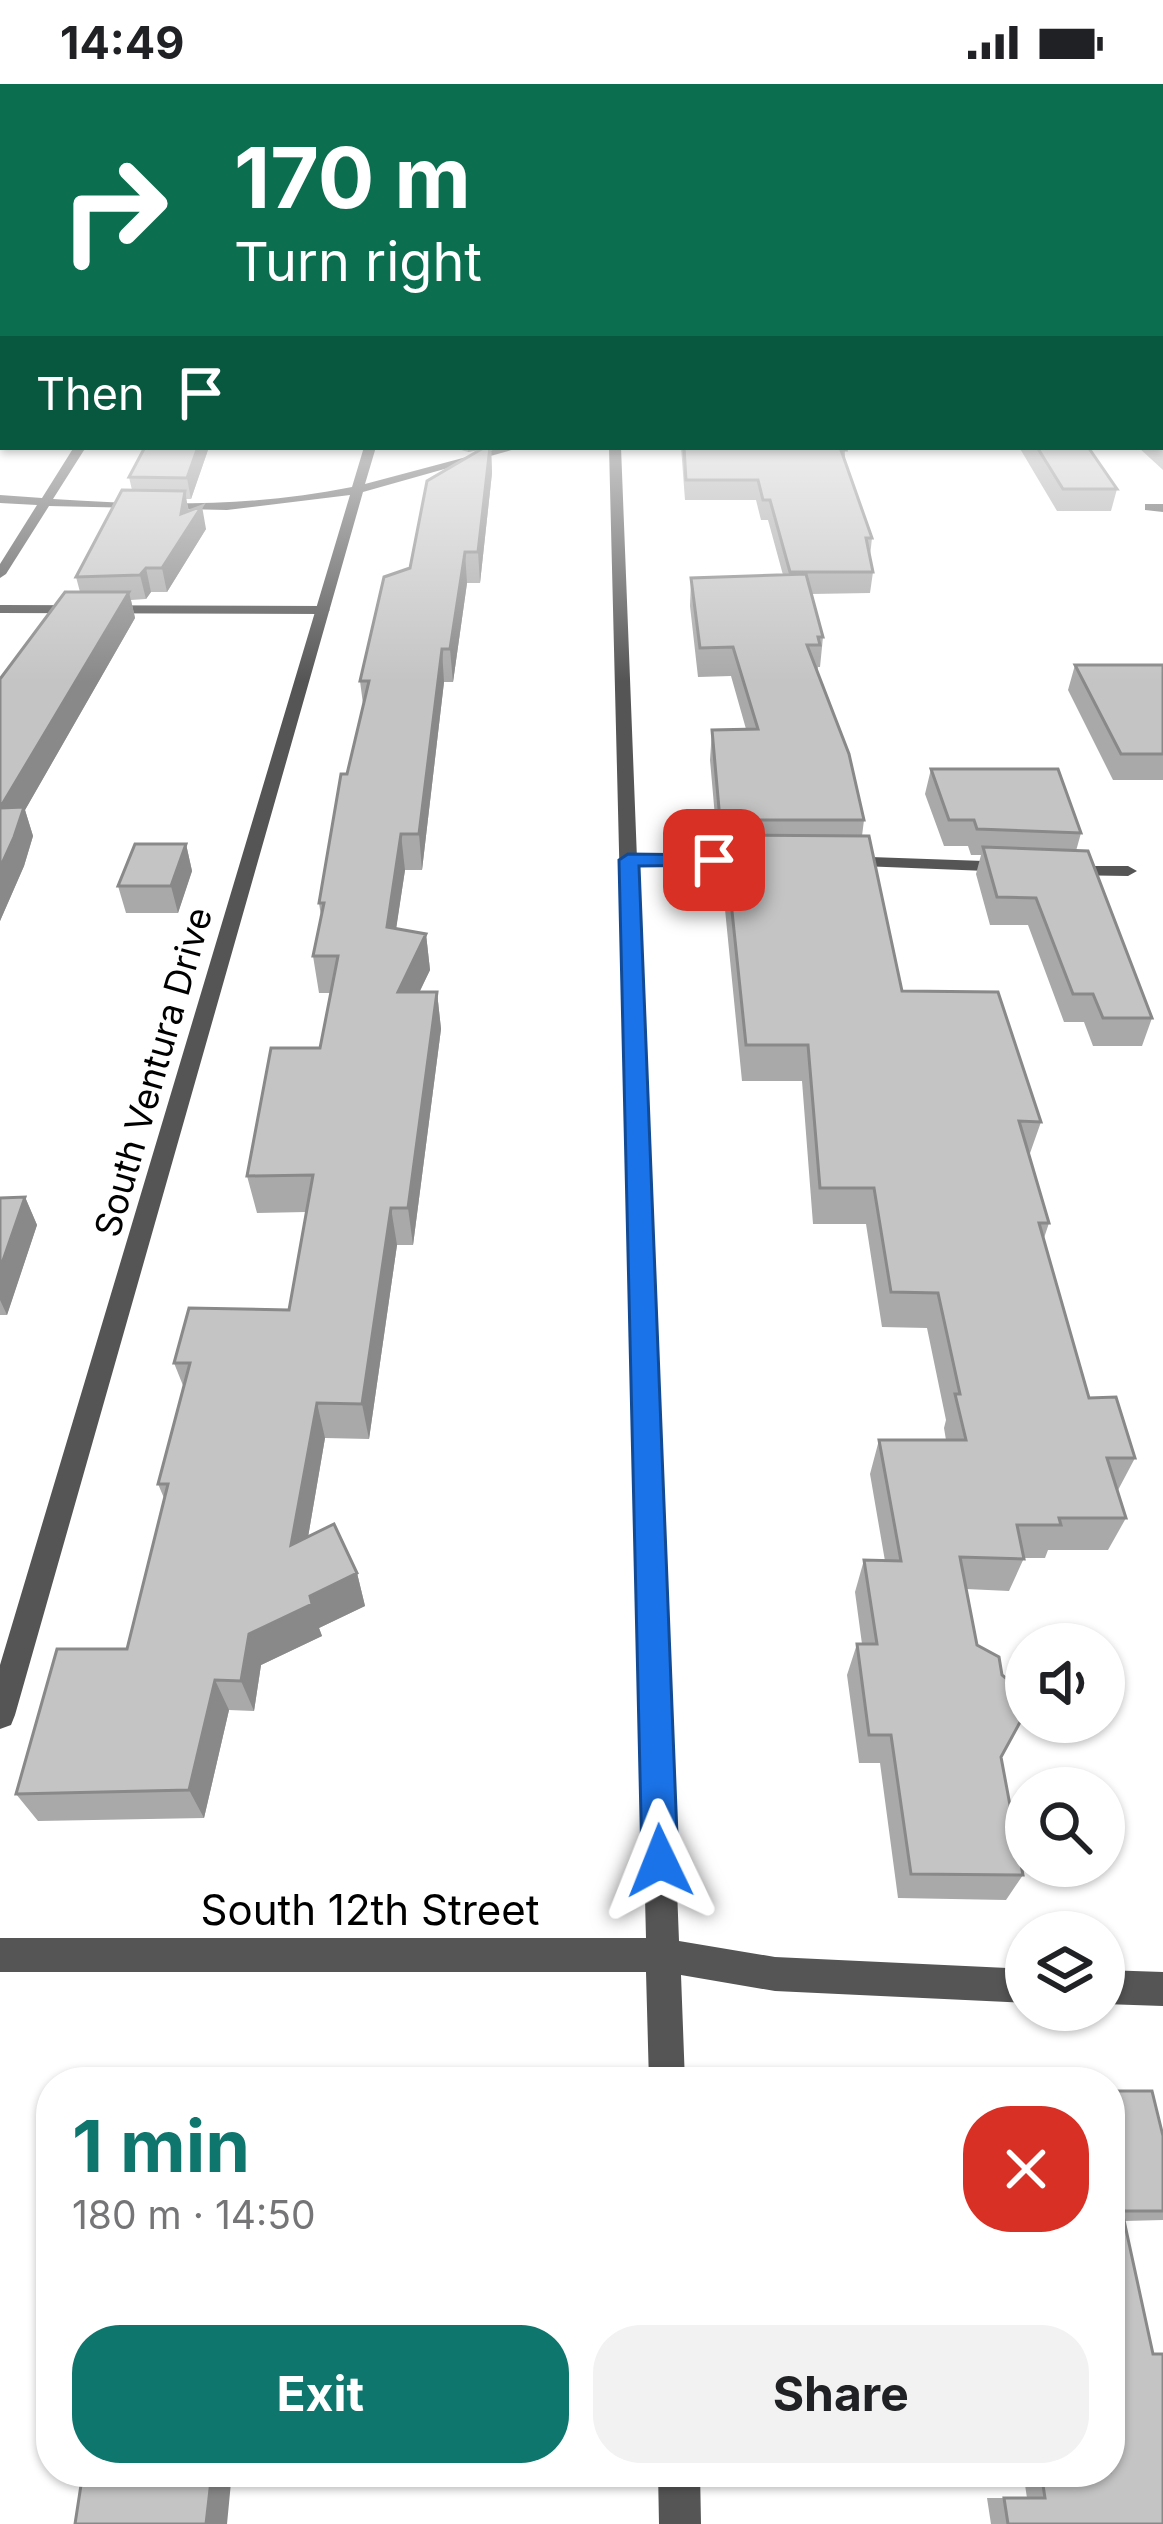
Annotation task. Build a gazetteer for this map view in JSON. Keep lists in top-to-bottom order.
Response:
{
  "streets": {
    "street": ["South Ventura Drive", "South 12th Street"]
  },
  "page": {
    "status": "14:49",
    "turn": ["170 m", "Turn right"],
    "then": "Then",
    "heading": ["1 min", "180 m · 14:50"],
    "buttons": ["Exit", "Share"]
  }
}
